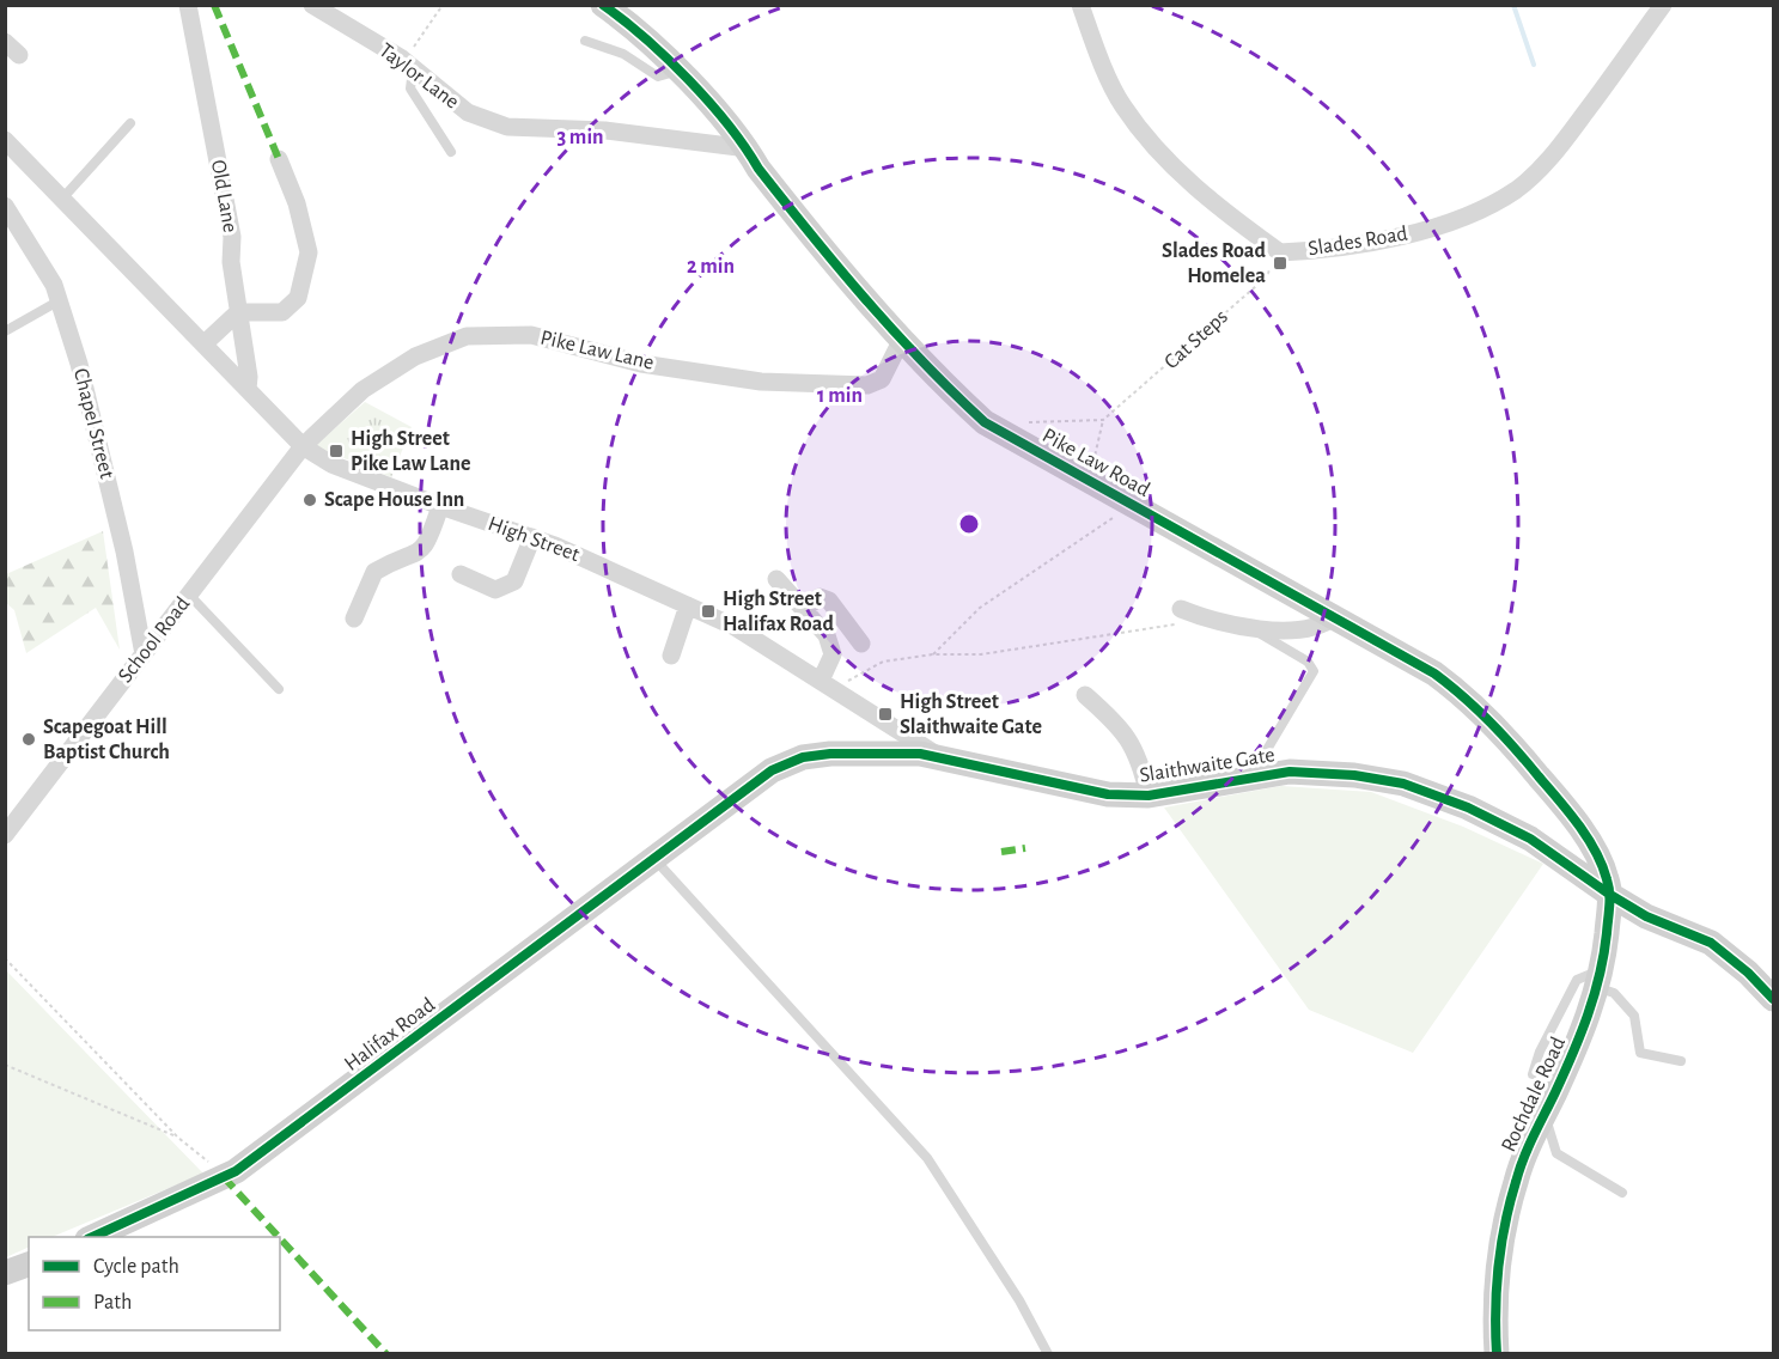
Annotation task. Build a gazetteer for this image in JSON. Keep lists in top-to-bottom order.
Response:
{
  "streets": {
    "street": [
      "Taylor Lane",
      "Old Lane",
      "Slades Road",
      "Pike Law Lane",
      "Chapel Street",
      "Pike Law Road",
      "High Street",
      "School Road",
      "Slaithwaite Gate",
      "Halifax Road",
      "Rochdale Road"
    ],
    "path": ["Cat Steps"]
  },
  "crossings": [
    ["Taylor Lane", "Pike Law Road"],
    ["Old Lane", "High Street"],
    ["Slades Road", "Cat Steps"],
    ["Pike Law Lane", "Pike Law Road"],
    ["Pike Law Lane", "High Street"],
    ["Pike Law Lane", "School Road"],
    ["Chapel Street", "School Road"],
    ["Pike Law Road", "Slaithwaite Gate"],
    ["Pike Law Road", "Rochdale Road"],
    ["High Street", "School Road"],
    ["High Street", "Slaithwaite Gate"],
    ["Slaithwaite Gate", "Halifax Road"],
    ["Slaithwaite Gate", "Rochdale Road"]
  ],
  "places": {
    "transit": [
      "Slades Road Homelea",
      "High Street Pike Law Lane",
      "High Street Halifax Road",
      "High Street Slaithwaite Gate"
    ],
    "other": ["Scape House Inn", "Scapegoat Hill Baptist Church"]
  },
  "legend": ["Cycle path", "Path"],
  "rings": ["3 min", "2 min", "1 min"]
}
